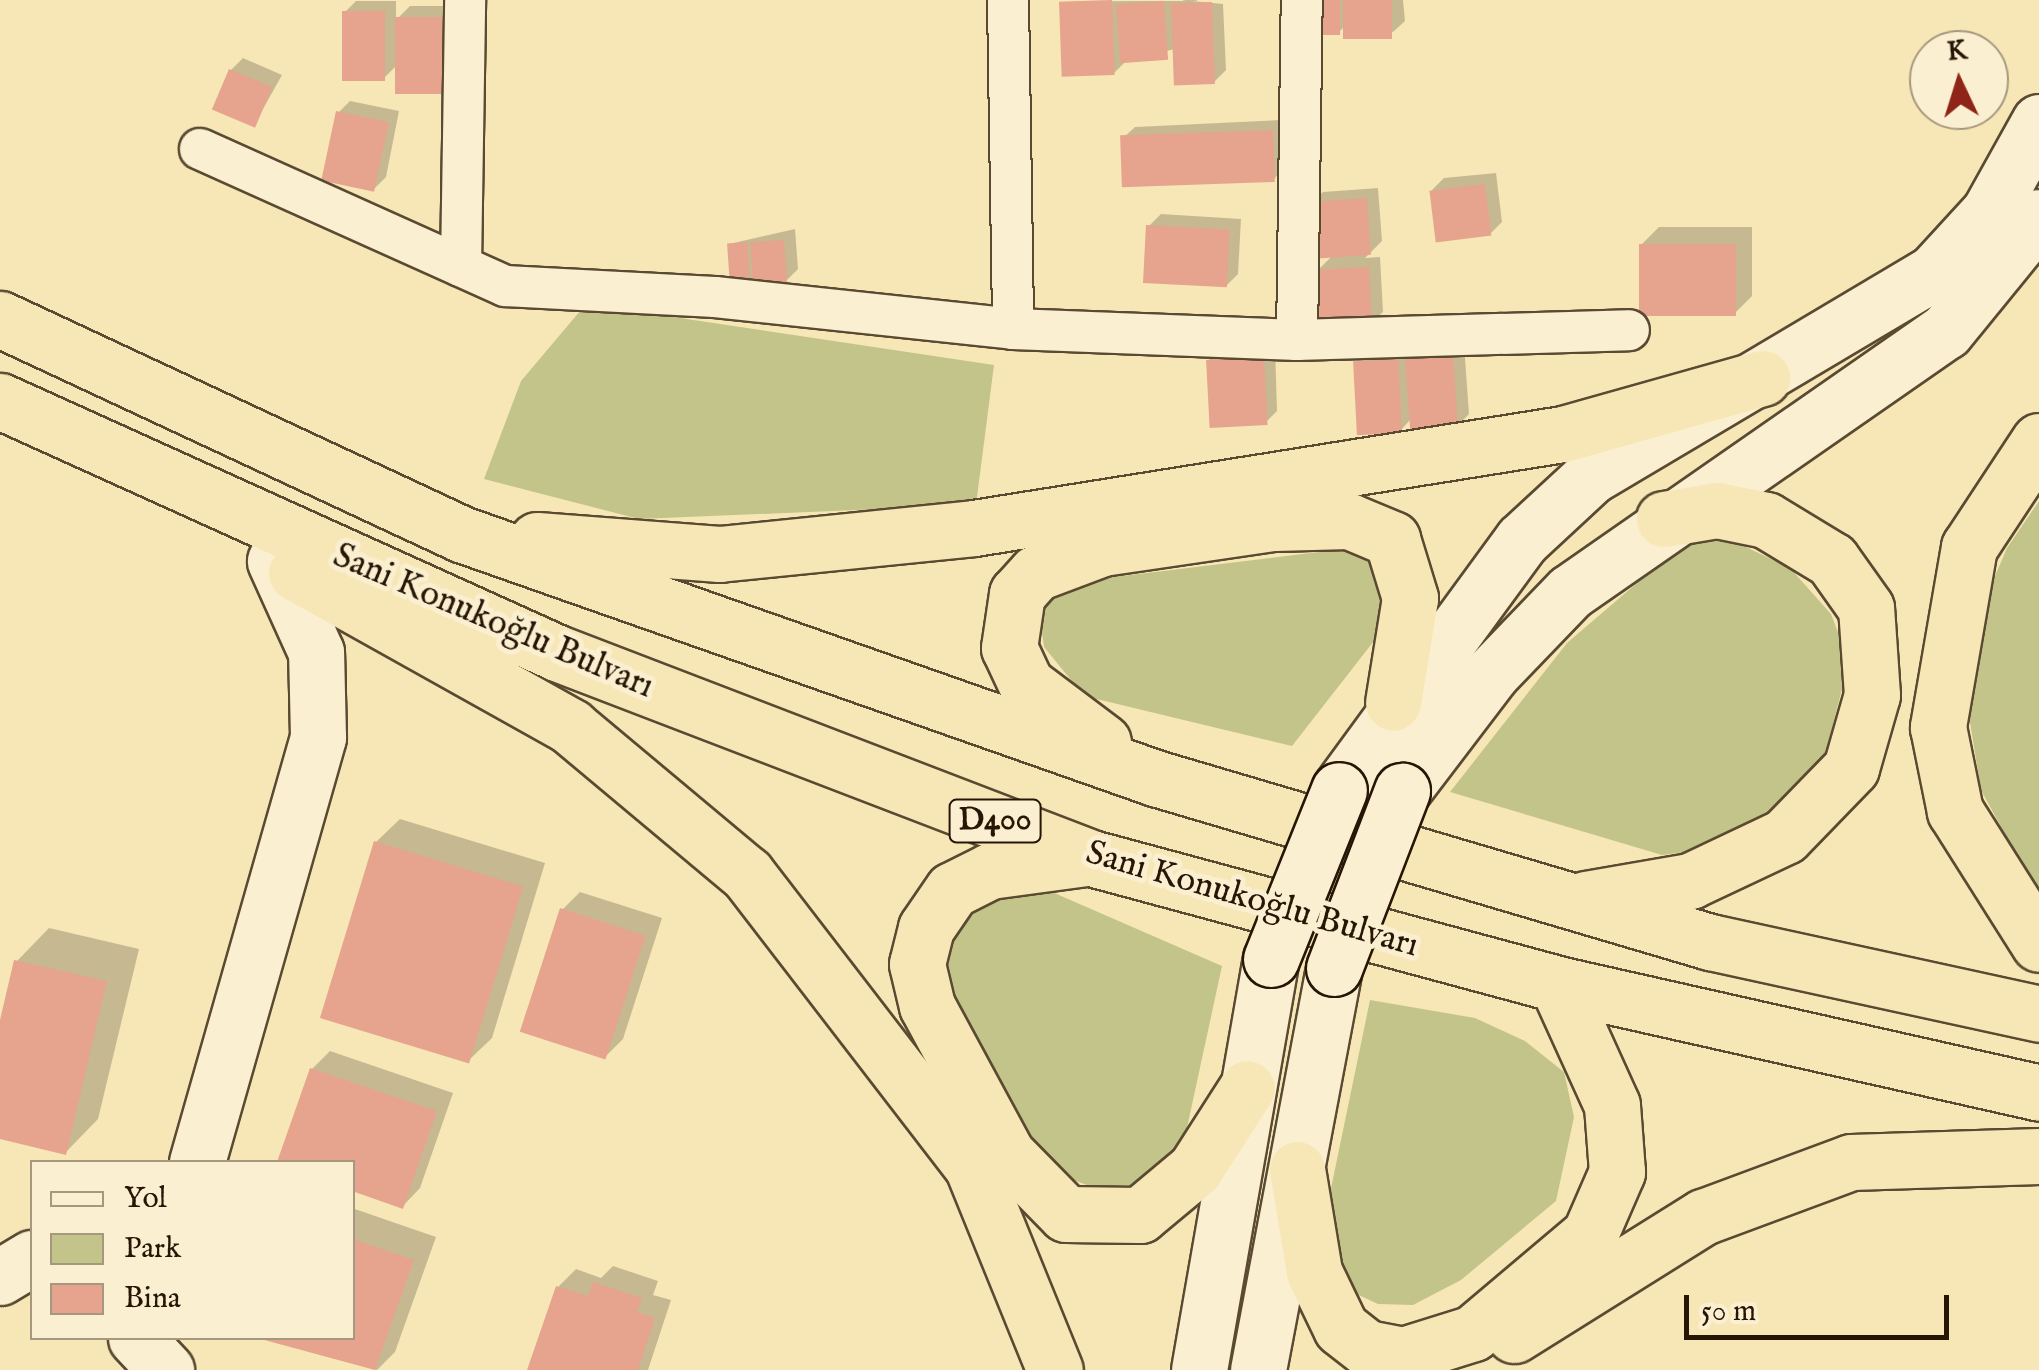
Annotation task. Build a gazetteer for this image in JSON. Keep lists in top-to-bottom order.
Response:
{
  "streets": {
    "highway": ["Sani Konukoğlu Bulvarı", "D400"]
  },
  "legend": ["Yol", "Park", "Bina"],
  "scale_bar": "50 m",
  "north": "top"
}
